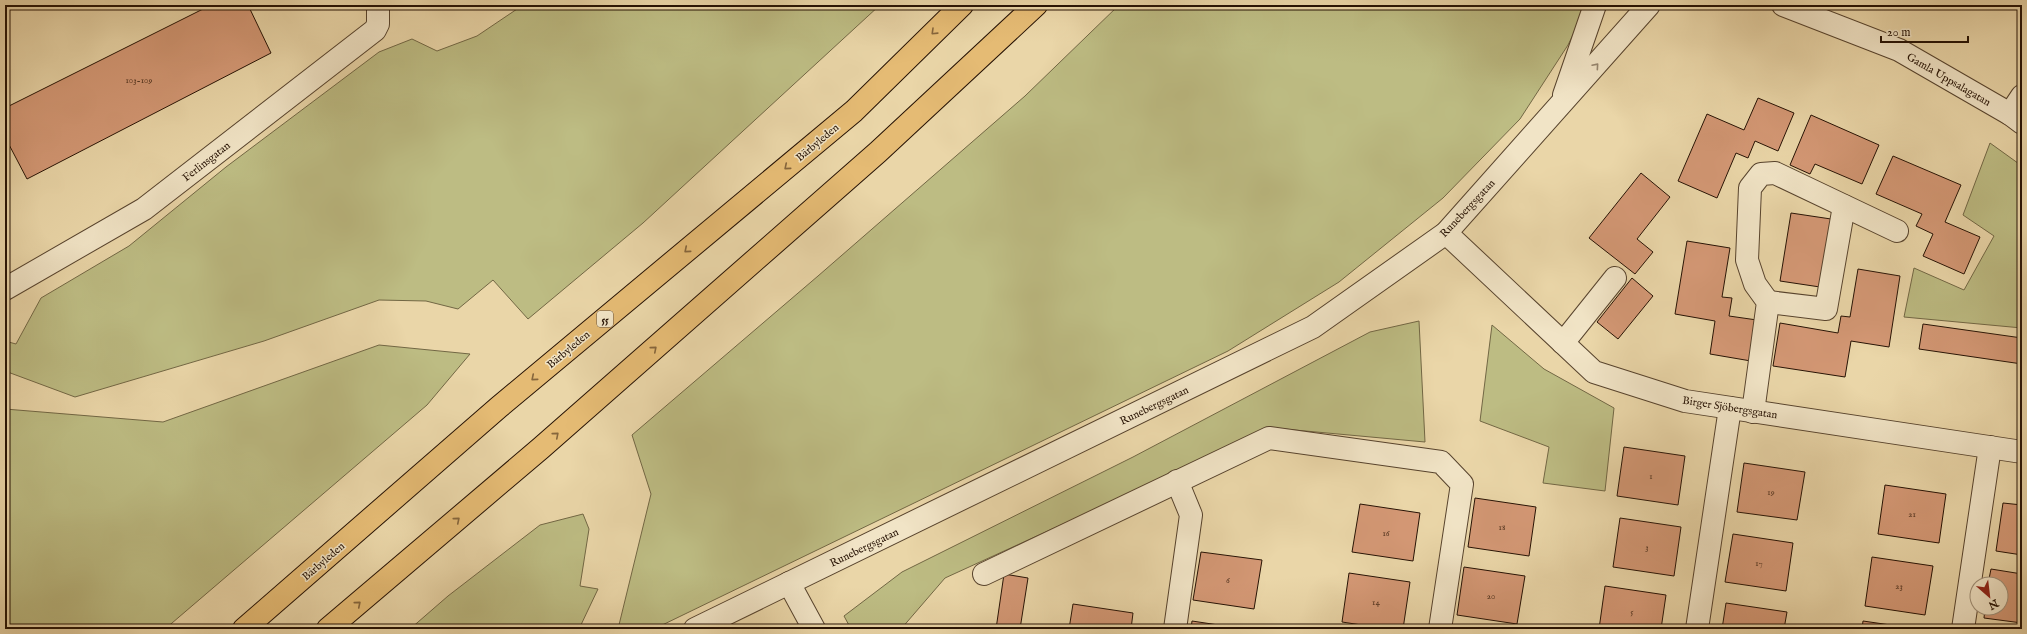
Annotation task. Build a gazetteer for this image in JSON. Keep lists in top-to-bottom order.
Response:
{
  "streets": {
    "main road": ["Bärbyleden", "55"],
    "street": [
      "Gamla Uppsalagatan",
      "Ferlinsgatan",
      "Runebergsgatan",
      "Birger Sjöbergsgatan"
    ]
  },
  "crossings": [
    ["Runebergsgatan", "Birger Sjöbergsgatan"]
  ],
  "house_numbers": [
    "103-109",
    "1",
    "19",
    "21",
    "18",
    "16",
    "3",
    "17",
    "6",
    "23",
    "20",
    "14",
    "5"
  ],
  "scale_bar": "20 m",
  "north": "bottom right"
}
